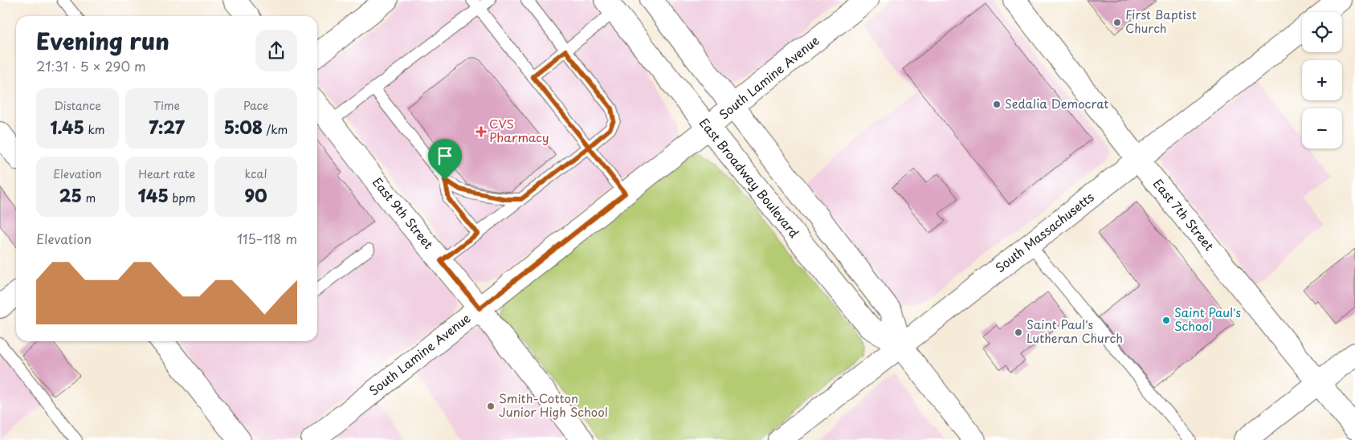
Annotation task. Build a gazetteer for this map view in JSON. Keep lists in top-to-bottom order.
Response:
{
  "streets": {
    "main road": [
      "South Lamine Avenue",
      "East Broadway Boulevard",
      "East 9th Street",
      "East 7th Street",
      "South Massachusetts"
    ]
  },
  "crossings": [
    ["South Lamine Avenue", "East Broadway Boulevard"],
    ["South Lamine Avenue", "East 9th Street"],
    ["East Broadway Boulevard", "South Massachusetts"],
    ["East 7th Street", "South Massachusetts"]
  ],
  "places": {
    "other": [
      "First Baptist Church",
      "Sedalia Democrat",
      "Saint Paul's School",
      "Saint Paul's Lutheran Church",
      "Smith-Cotton Junior High School"
    ],
    "health": ["CVS Pharmacy"]
  },
  "page": {
    "map_buttons": ["+", "−"],
    "heading": ["Evening run", "21:31 · 5 × 290 m"],
    "stats": [
      ["Distance", "1.45 km"],
      ["Time", "7:27"],
      ["Pace", "5:08 /km"],
      ["Elevation", "25 m"],
      ["Heart rate", "145 bpm"],
      ["kcal", "90"]
    ],
    "chart": ["Elevation", "115–118 m"]
  }
}
